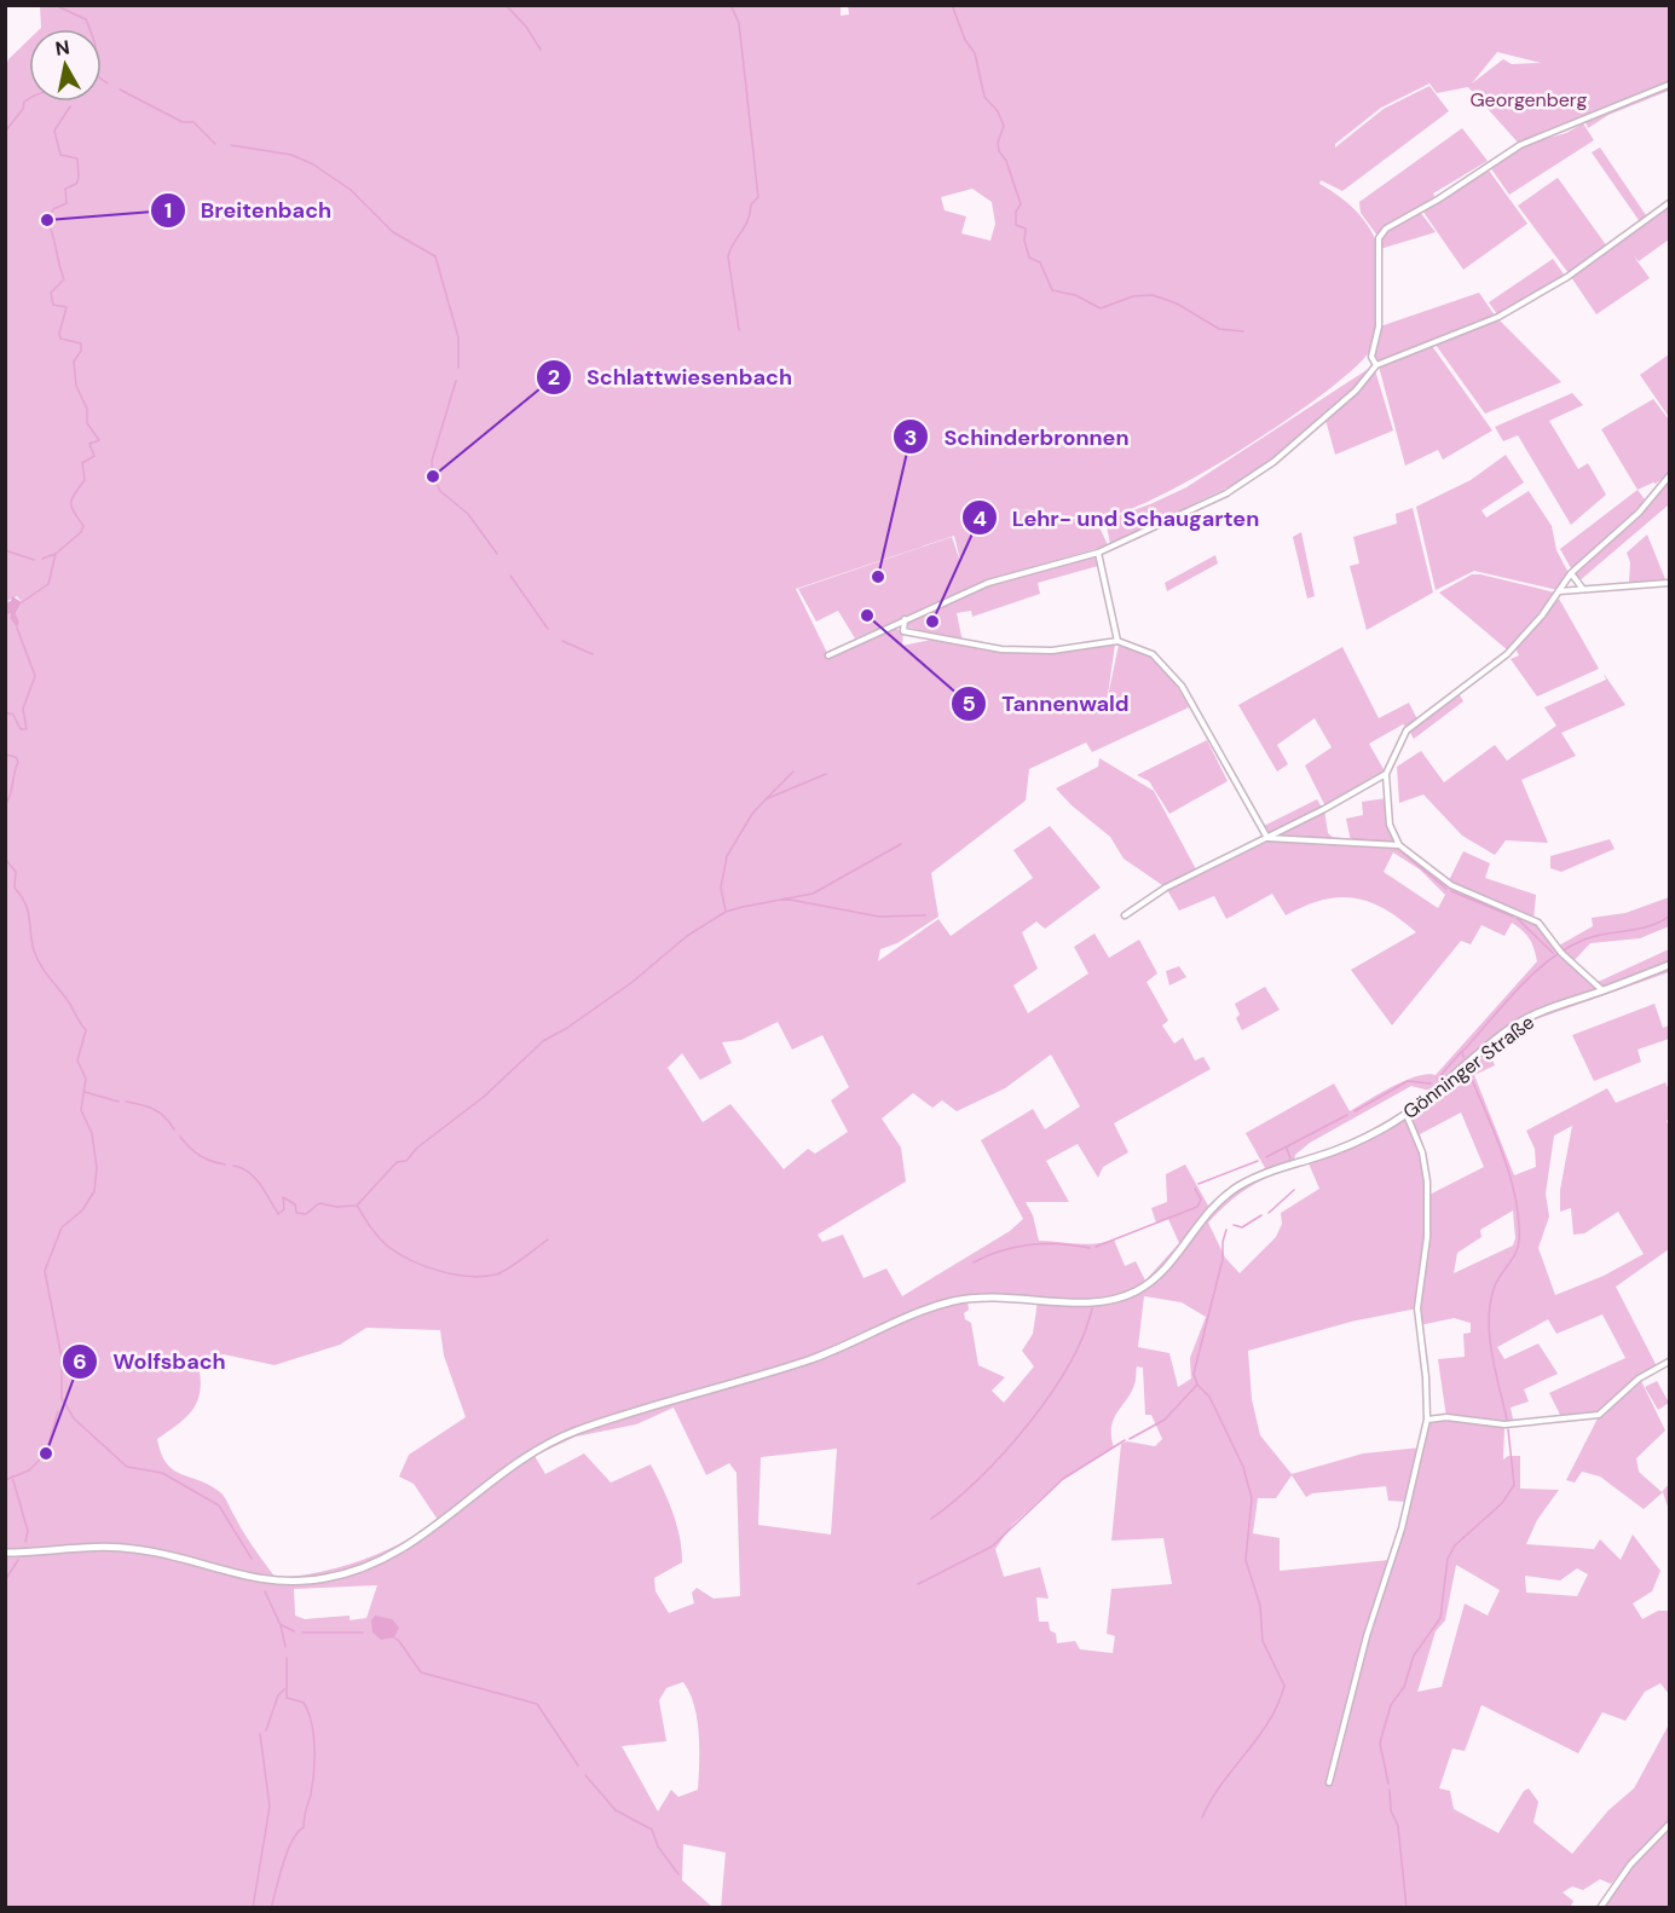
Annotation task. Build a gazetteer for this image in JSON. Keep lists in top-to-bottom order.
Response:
{
  "streets": {
    "street": ["Gönninger Straße"]
  },
  "parks": ["Georgenberg"],
  "places": [
    "Breitenbach",
    "Schlattwiesenbach",
    "Schinderbronnen",
    "Tannenwald",
    "Lehr- und Schaugarten",
    "Wolfsbach"
  ],
  "north": "top"
}
